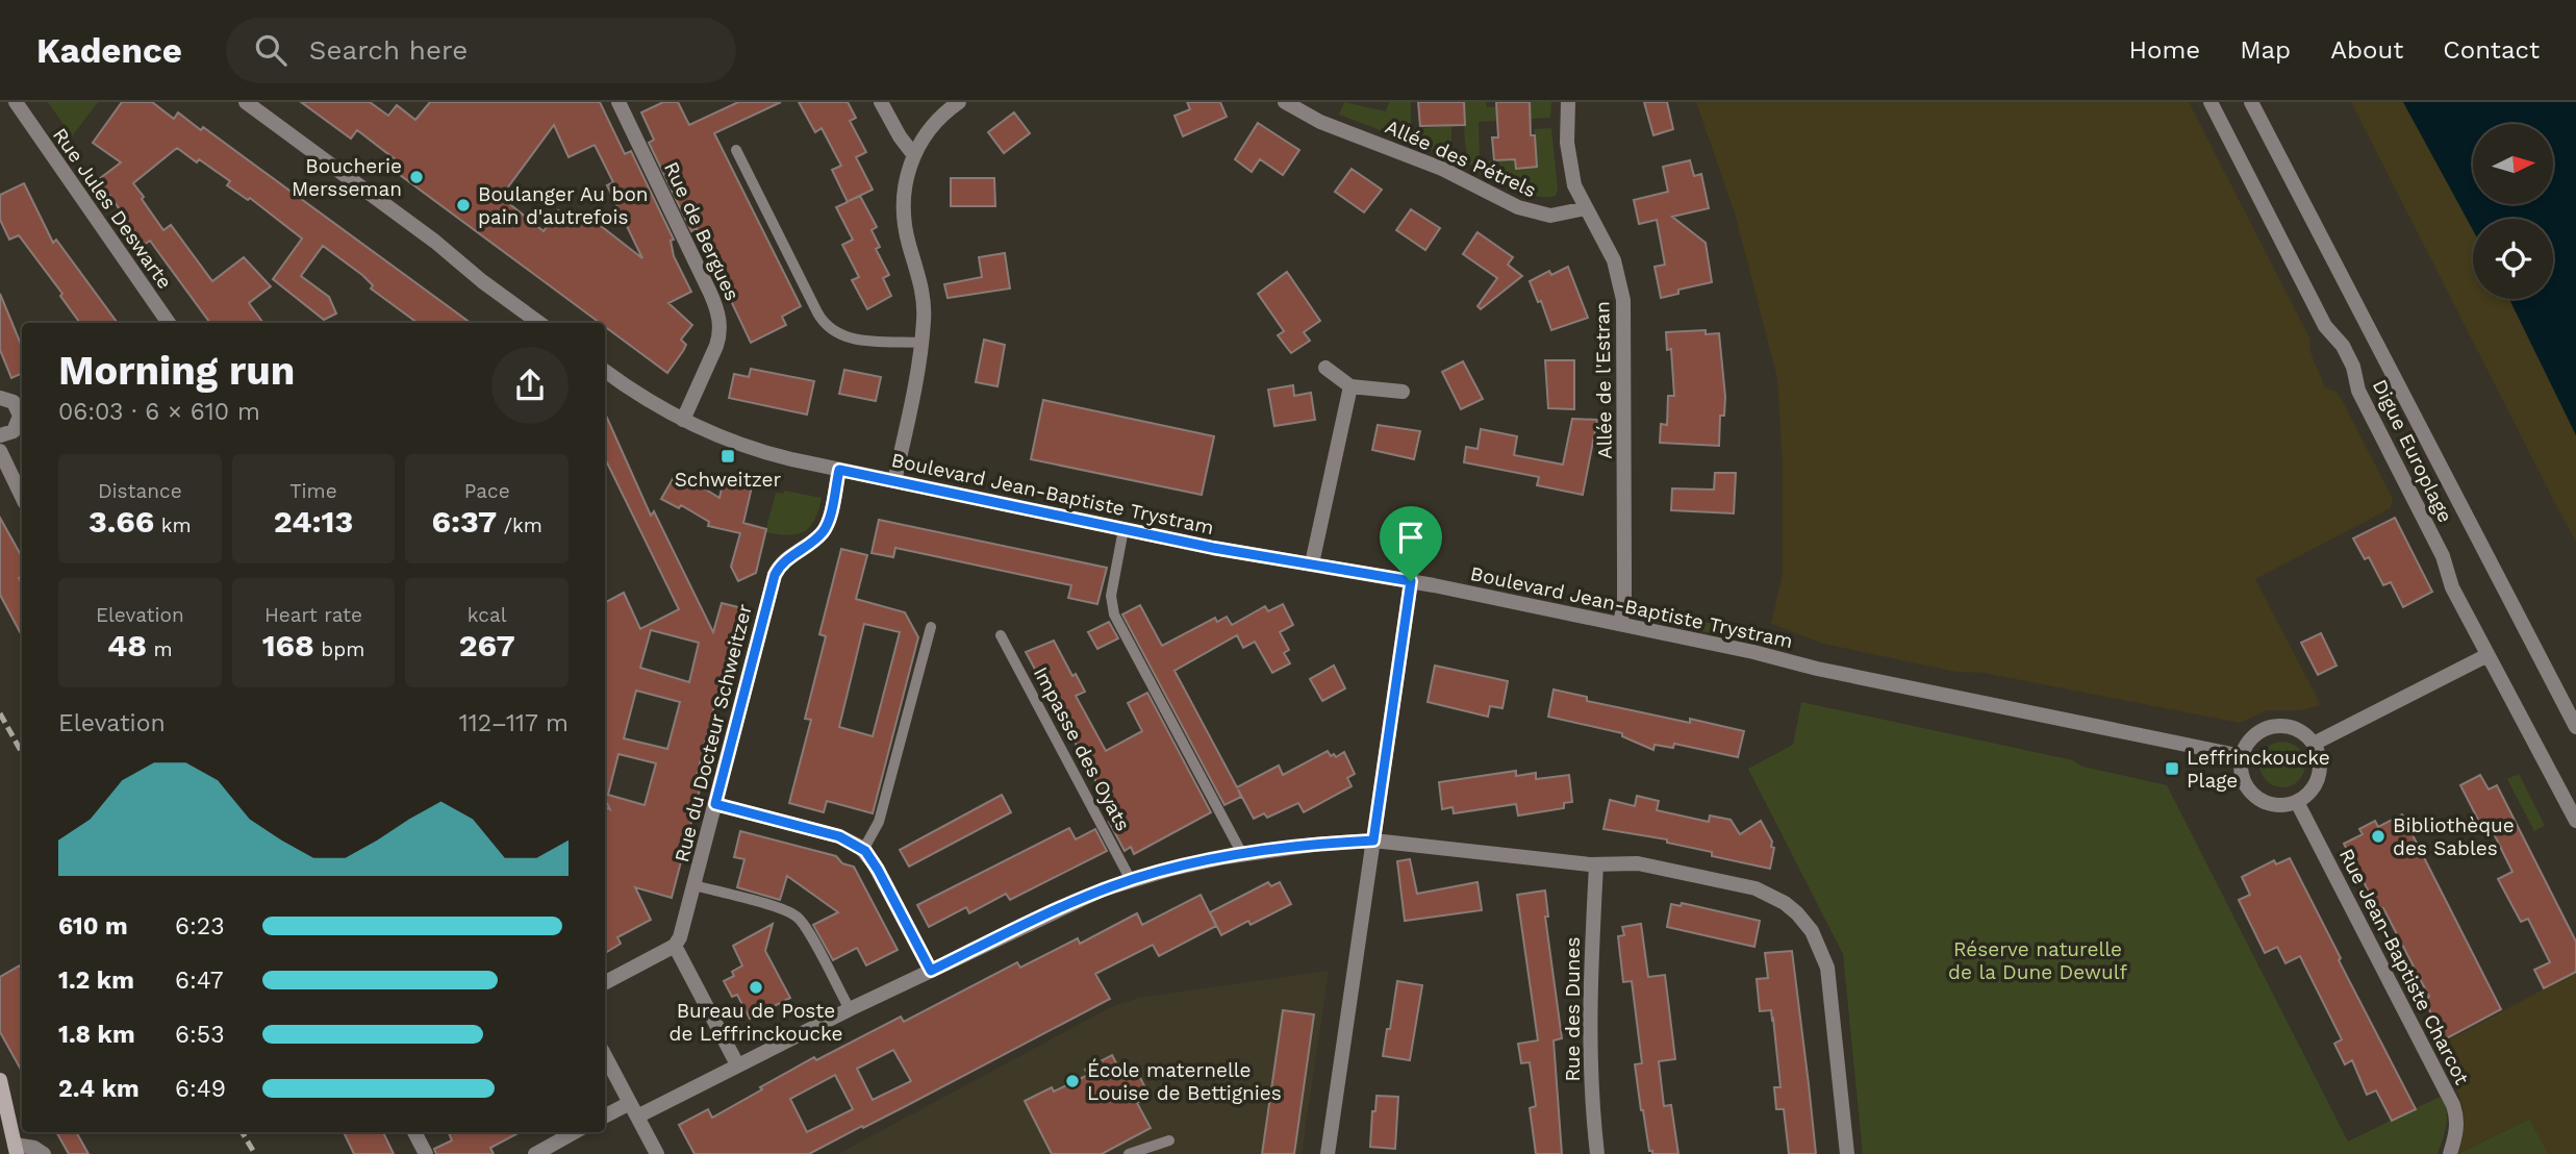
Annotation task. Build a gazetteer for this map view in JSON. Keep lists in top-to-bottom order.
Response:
{
  "streets": {
    "street": [
      "Allée des Pétrels",
      "Rue Jules Deswarte",
      "Rue de Bergues",
      "Allée de l'Estran",
      "Digue Europlage",
      "Boulevard Jean-Baptiste Trystram",
      "Rue du Docteur Schweitzer",
      "Rue Jean-Baptiste Charcot",
      "Rue des Dunes"
    ],
    "lane": ["Impasse des Oyats"]
  },
  "crossings": [
    ["Allée des Pétrels", "Allée de l'Estran"],
    ["Rue de Bergues", "Boulevard Jean-Baptiste Trystram"],
    ["Allée de l'Estran", "Boulevard Jean-Baptiste Trystram"],
    ["Boulevard Jean-Baptiste Trystram", "Rue du Docteur Schweitzer"],
    ["Boulevard Jean-Baptiste Trystram", "Rue Jean-Baptiste Charcot"]
  ],
  "parks": ["Réserve naturelle de la Dune Dewulf"],
  "places": {
    "other": [
      "Boucherie Mersseman",
      "Boulanger Au bon pain d'autrefois",
      "Bibliothèque des Sables",
      "Bureau de Poste de Leffrinckoucke",
      "École maternelle Louise de Bettignies"
    ],
    "transit": ["Schweitzer", "Leffrinckoucke Plage"]
  },
  "north": "right",
  "page": {
    "header": "Kadence",
    "search": "Search here",
    "nav": [
      "Home",
      "Map",
      "About",
      "Contact"
    ],
    "heading": ["Morning run", "06:03 · 6 × 610 m"],
    "stats": [
      ["Distance", "3.66 km"],
      ["Time", "24:13"],
      ["Pace", "6:37 /km"],
      ["Elevation", "48 m"],
      ["Heart rate", "168 bpm"],
      ["kcal", "267"]
    ],
    "chart": ["Elevation", "112–117 m"],
    "list": [
      {
        "name": "610 m",
        "note": "6:23"
      },
      {
        "name": "1.2 km",
        "note": "6:47"
      },
      {
        "name": "1.8 km",
        "note": "6:53"
      },
      {
        "name": "2.4 km",
        "note": "6:49"
      }
    ]
  }
}
